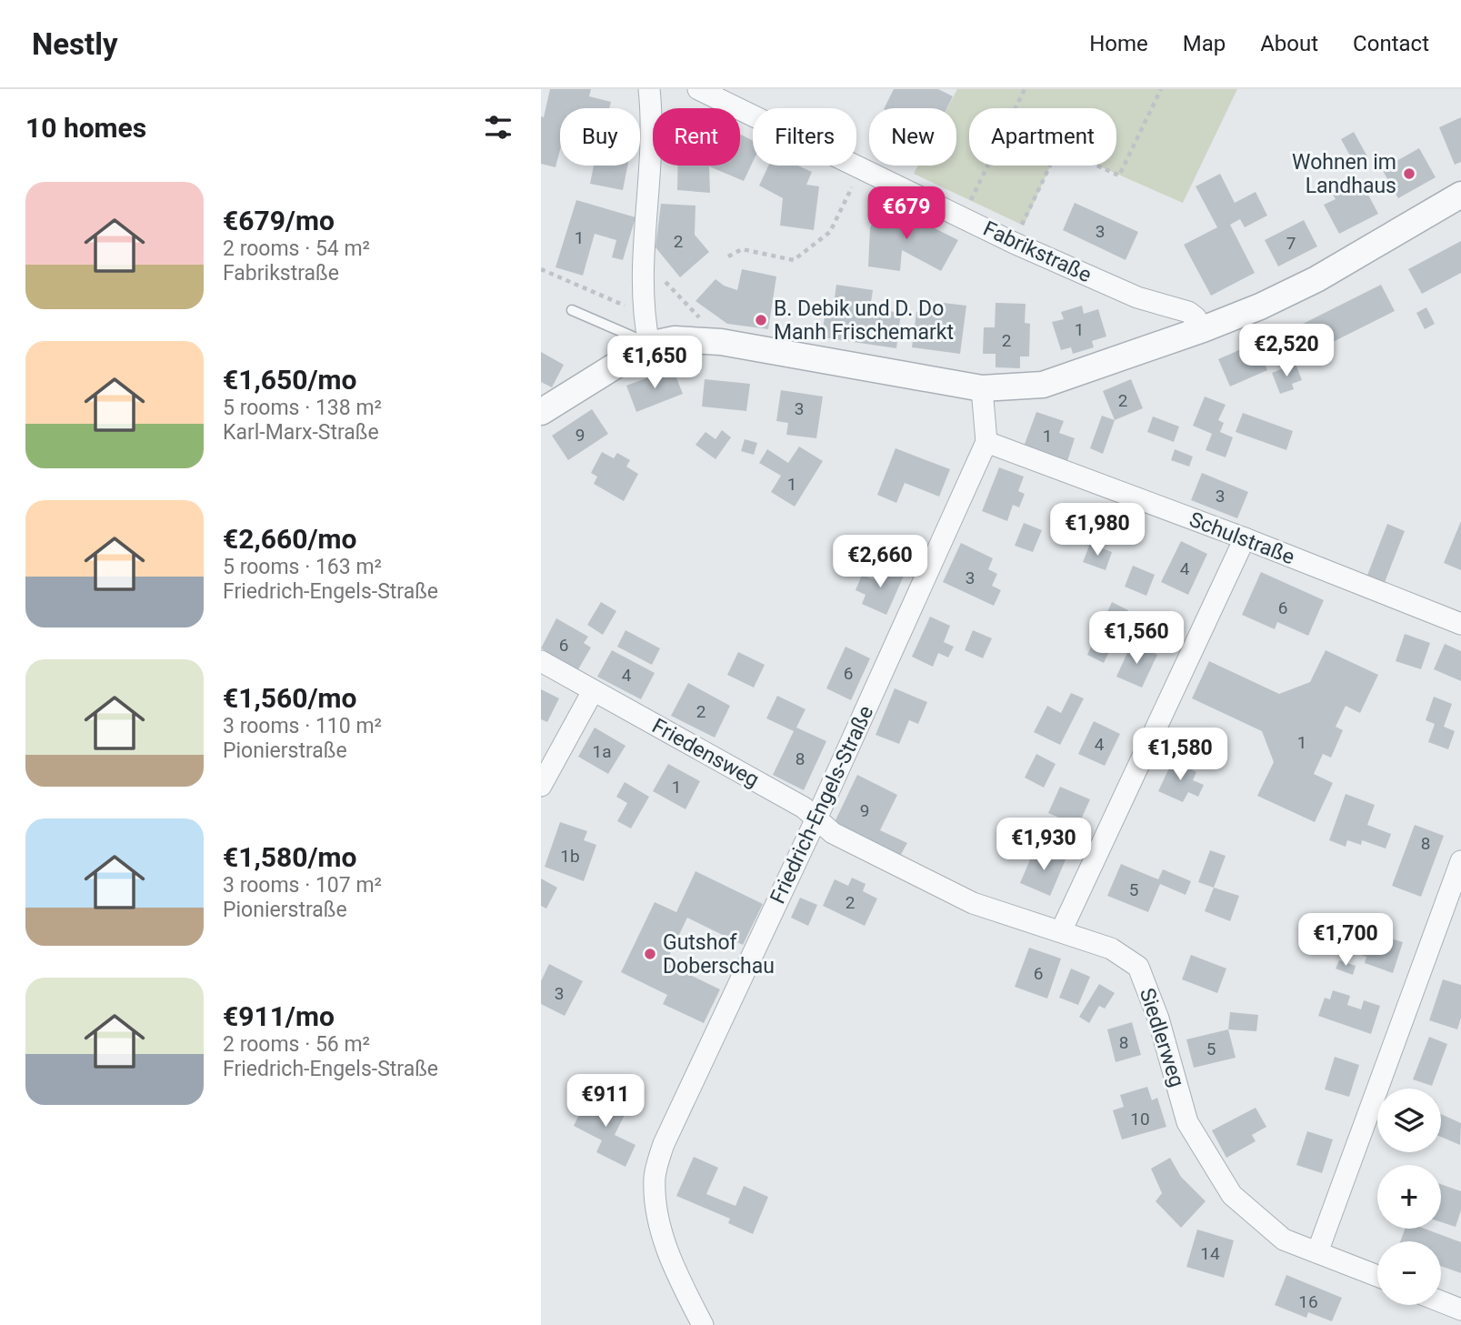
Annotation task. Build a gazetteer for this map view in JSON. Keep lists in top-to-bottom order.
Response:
{
  "streets": {
    "street": [
      "Fabrikstraße",
      "Schulstraße",
      "Friedensweg",
      "Friedrich-Engels-Straße",
      "Siedlerweg"
    ]
  },
  "crossings": [
    ["Schulstraße", "Friedrich-Engels-Straße"],
    ["Friedensweg", "Friedrich-Engels-Straße"],
    ["Friedensweg", "Siedlerweg"],
    ["Friedrich-Engels-Straße", "Siedlerweg"]
  ],
  "places": ["Wohnen im Landhaus", "B. Debik und D. Do Manh Frischemarkt", "Gutshof Doberschau"],
  "house_numbers": [
    "3",
    "1",
    "2",
    "7",
    "1",
    "2",
    "2",
    "3",
    "9",
    "1",
    "1",
    "3",
    "4",
    "3",
    "6",
    "6",
    "6",
    "4",
    "2",
    "1",
    "4",
    "1a",
    "8",
    "1",
    "9",
    "8",
    "1b",
    "5",
    "2",
    "6",
    "3",
    "8",
    "5",
    "10",
    "14",
    "16"
  ],
  "page": {
    "header": "Nestly",
    "nav": [
      "Home",
      "Map",
      "About",
      "Contact"
    ],
    "heading": "10 homes",
    "chip": [
      "Buy",
      "Rent",
      "Filters",
      "New",
      "Apartment"
    ],
    "list": [
      {
        "name": "€679/mo",
        "note": "2 rooms · 54 m² · Fabrikstraße"
      },
      {
        "name": "€1,650/mo",
        "note": "5 rooms · 138 m² · Karl-Marx-Straße"
      },
      {
        "name": "€2,660/mo",
        "note": "5 rooms · 163 m² · Friedrich-Engels-Straße"
      },
      {
        "name": "€1,560/mo",
        "note": "3 rooms · 110 m² · Pionierstraße"
      },
      {
        "name": "€1,580/mo",
        "note": "3 rooms · 107 m² · Pionierstraße"
      },
      {
        "name": "€911/mo",
        "note": "2 rooms · 56 m² · Friedrich-Engels-Straße"
      }
    ],
    "price": [
      "€679",
      "€2,520",
      "€1,650",
      "€1,980",
      "€2,660",
      "€1,560",
      "€1,580",
      "€1,930",
      "€1,700",
      "€911"
    ],
    "map_buttons": ["+", "−"]
  }
}
